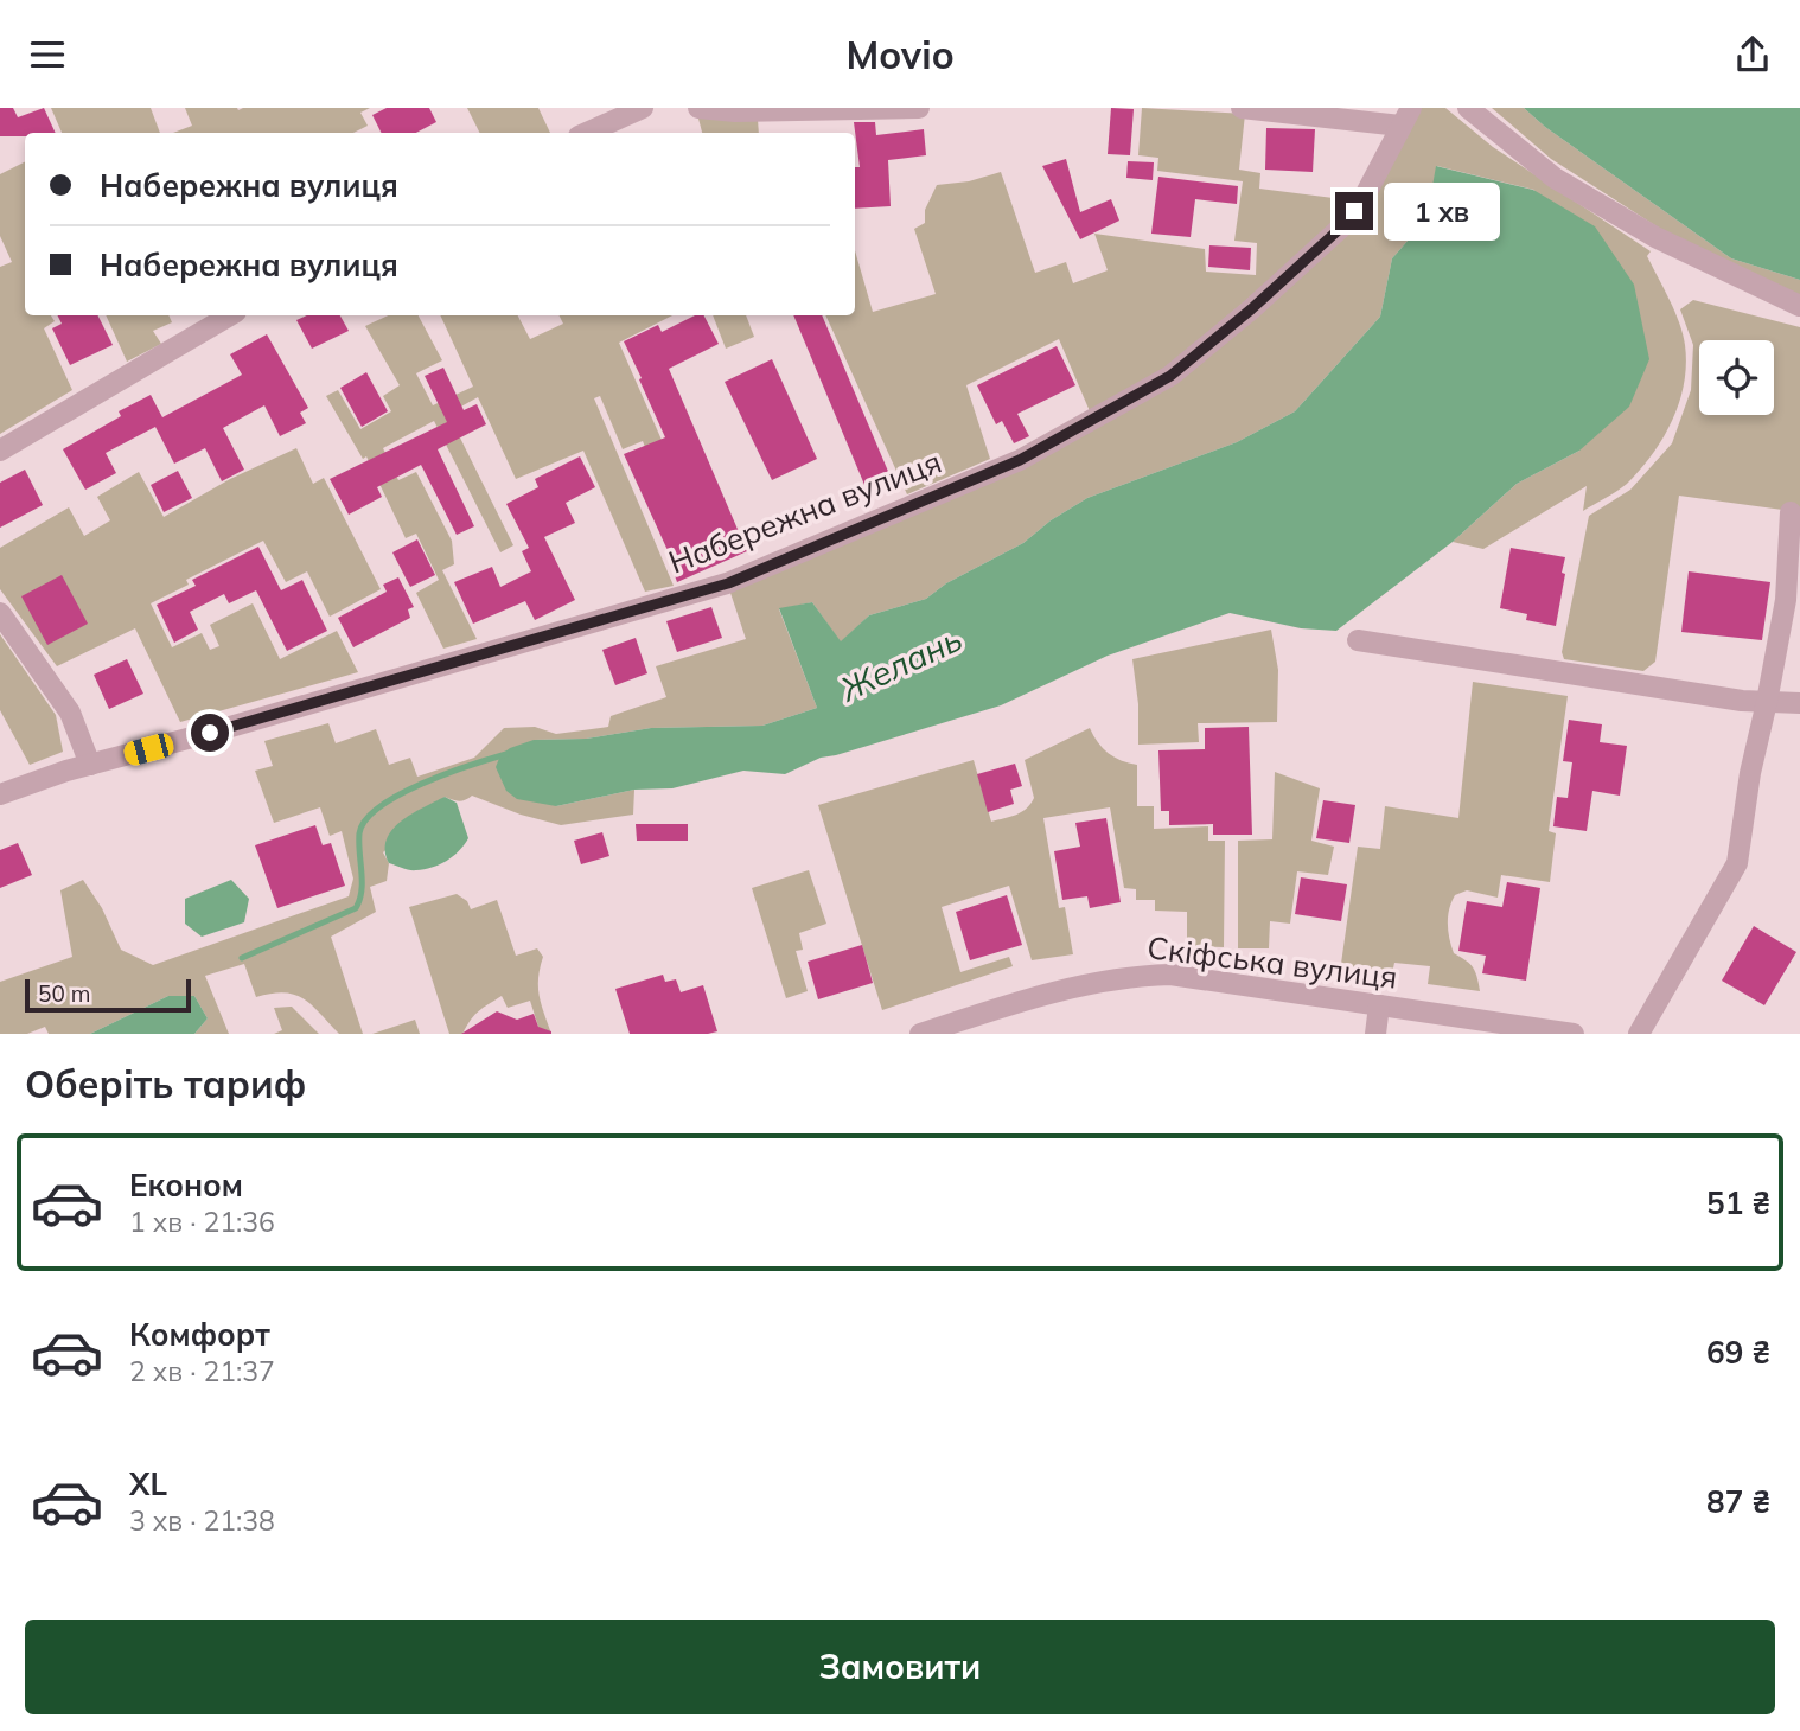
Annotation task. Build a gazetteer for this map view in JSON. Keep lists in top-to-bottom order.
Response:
{
  "streets": {
    "street": ["Набережна вулиця", "Скіфська вулиця"]
  },
  "water": ["Желань"],
  "scale_bar": "50 m",
  "page": {
    "header": "Movio",
    "banner": ["Набережна вулиця", "Набережна вулиця"],
    "bubble": "1 хв",
    "scale": "50 m",
    "heading": "Оберіть тариф",
    "list": [
      {
        "name": "Економ",
        "note": "1 хв · 21:36",
        "value": "51 ₴"
      },
      {
        "name": "Комфорт",
        "note": "2 хв · 21:37",
        "value": "69 ₴"
      },
      {
        "name": "XL",
        "note": "3 хв · 21:38",
        "value": "87 ₴"
      }
    ],
    "buttons": "Замовити"
  }
}
